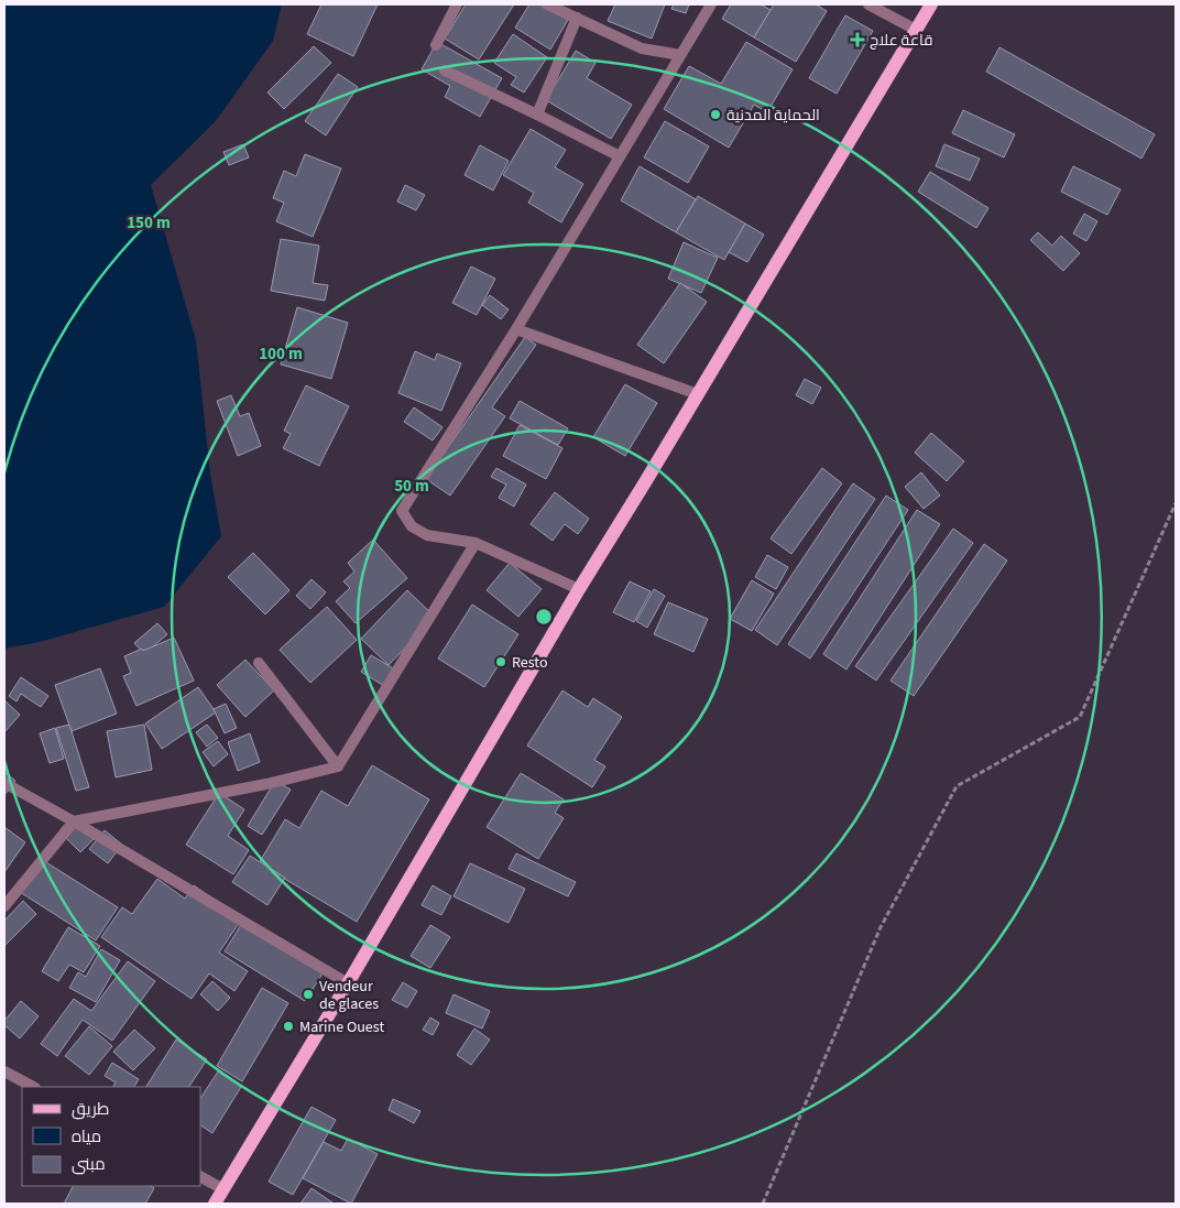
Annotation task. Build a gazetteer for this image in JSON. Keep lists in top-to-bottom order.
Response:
{
  "places": {
    "health": ["قاعة علاج"],
    "other": [
      "الحماية المدنية",
      "Resto",
      "Vendeur de glaces",
      "Marine Ouest"
    ]
  },
  "legend": ["طريق", "مياه", "مبنى"],
  "rings": ["150 m", "100 m", "50 m"]
}
